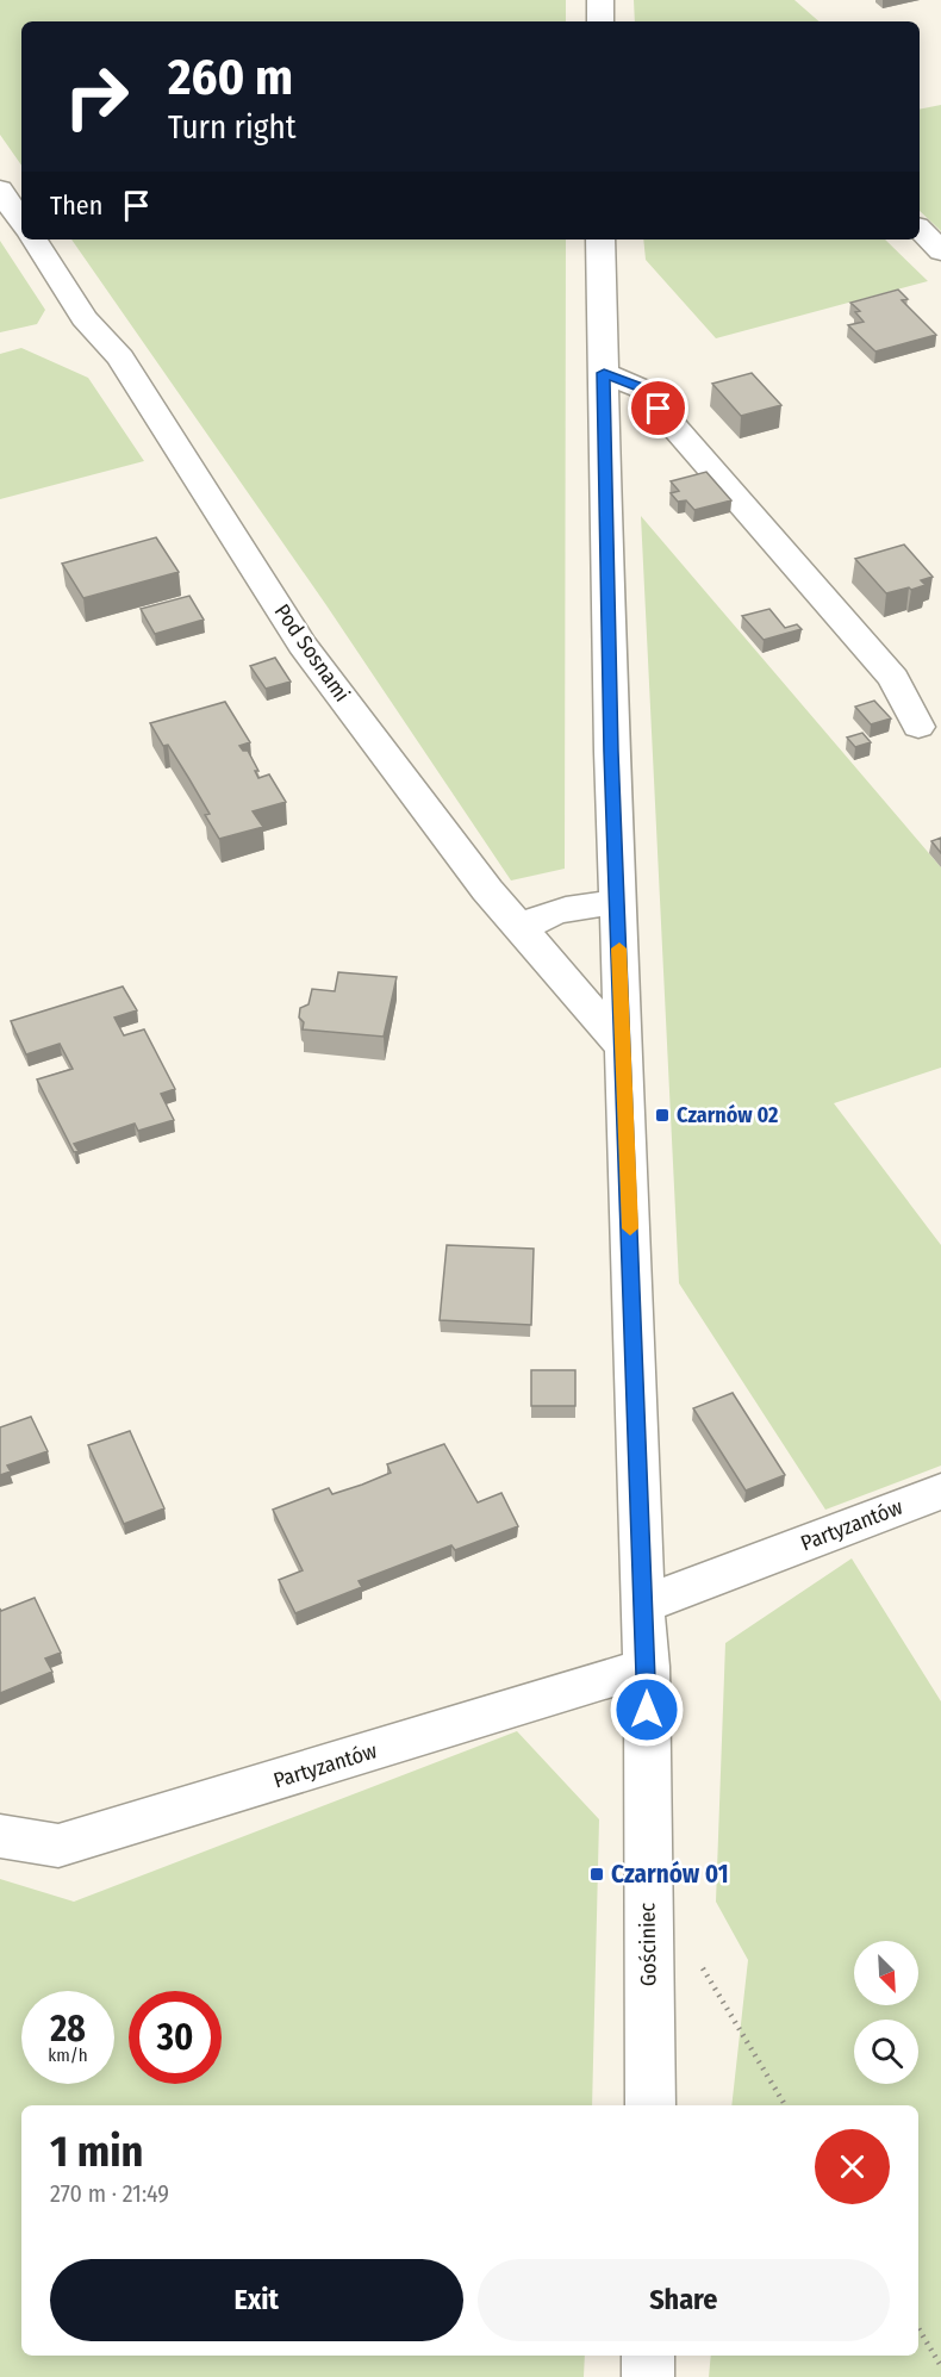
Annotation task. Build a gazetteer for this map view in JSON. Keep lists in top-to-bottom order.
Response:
{
  "streets": {
    "street": ["Pod Sosnami", "Partyzantów", "Gościniec"]
  },
  "crossings": [
    ["Pod Sosnami", "Gościniec"],
    ["Partyzantów", "Gościniec"]
  ],
  "places": {
    "transit": ["Czarnów 02", "Czarnów 01"]
  },
  "north": "bottom right",
  "page": {
    "turn": ["260 m", "Turn right"],
    "then": "Then",
    "speed": "28 km/h",
    "limit": "30",
    "heading": ["1 min", "270 m · 21:49"],
    "buttons": ["Exit", "Share"]
  }
}
